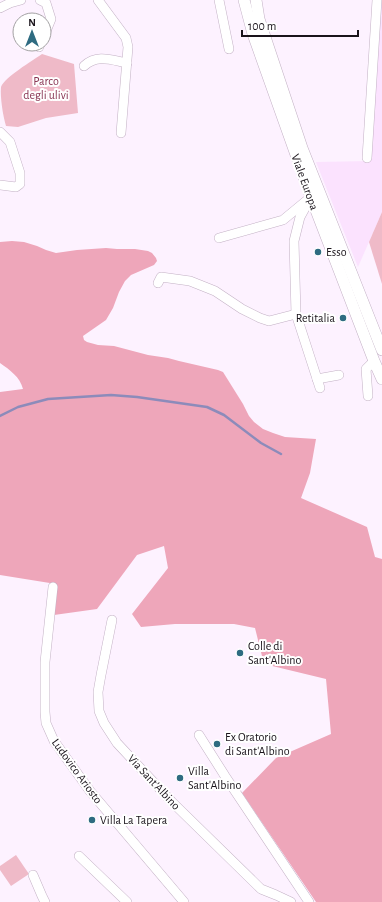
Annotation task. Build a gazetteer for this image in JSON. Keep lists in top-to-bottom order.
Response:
{
  "streets": {
    "street": ["Viale Europa", "Ludovico Ariosto", "Via Sant'Albino"]
  },
  "parks": ["Parco degli ulivi"],
  "places": [
    "Esso",
    "Retitalia",
    "Colle di Sant'Albino",
    "Ex Oratorio di Sant'Albino",
    "Villa Sant'Albino",
    "Villa La Tapera"
  ],
  "scale_bar": "100 m",
  "north": "top"
}
